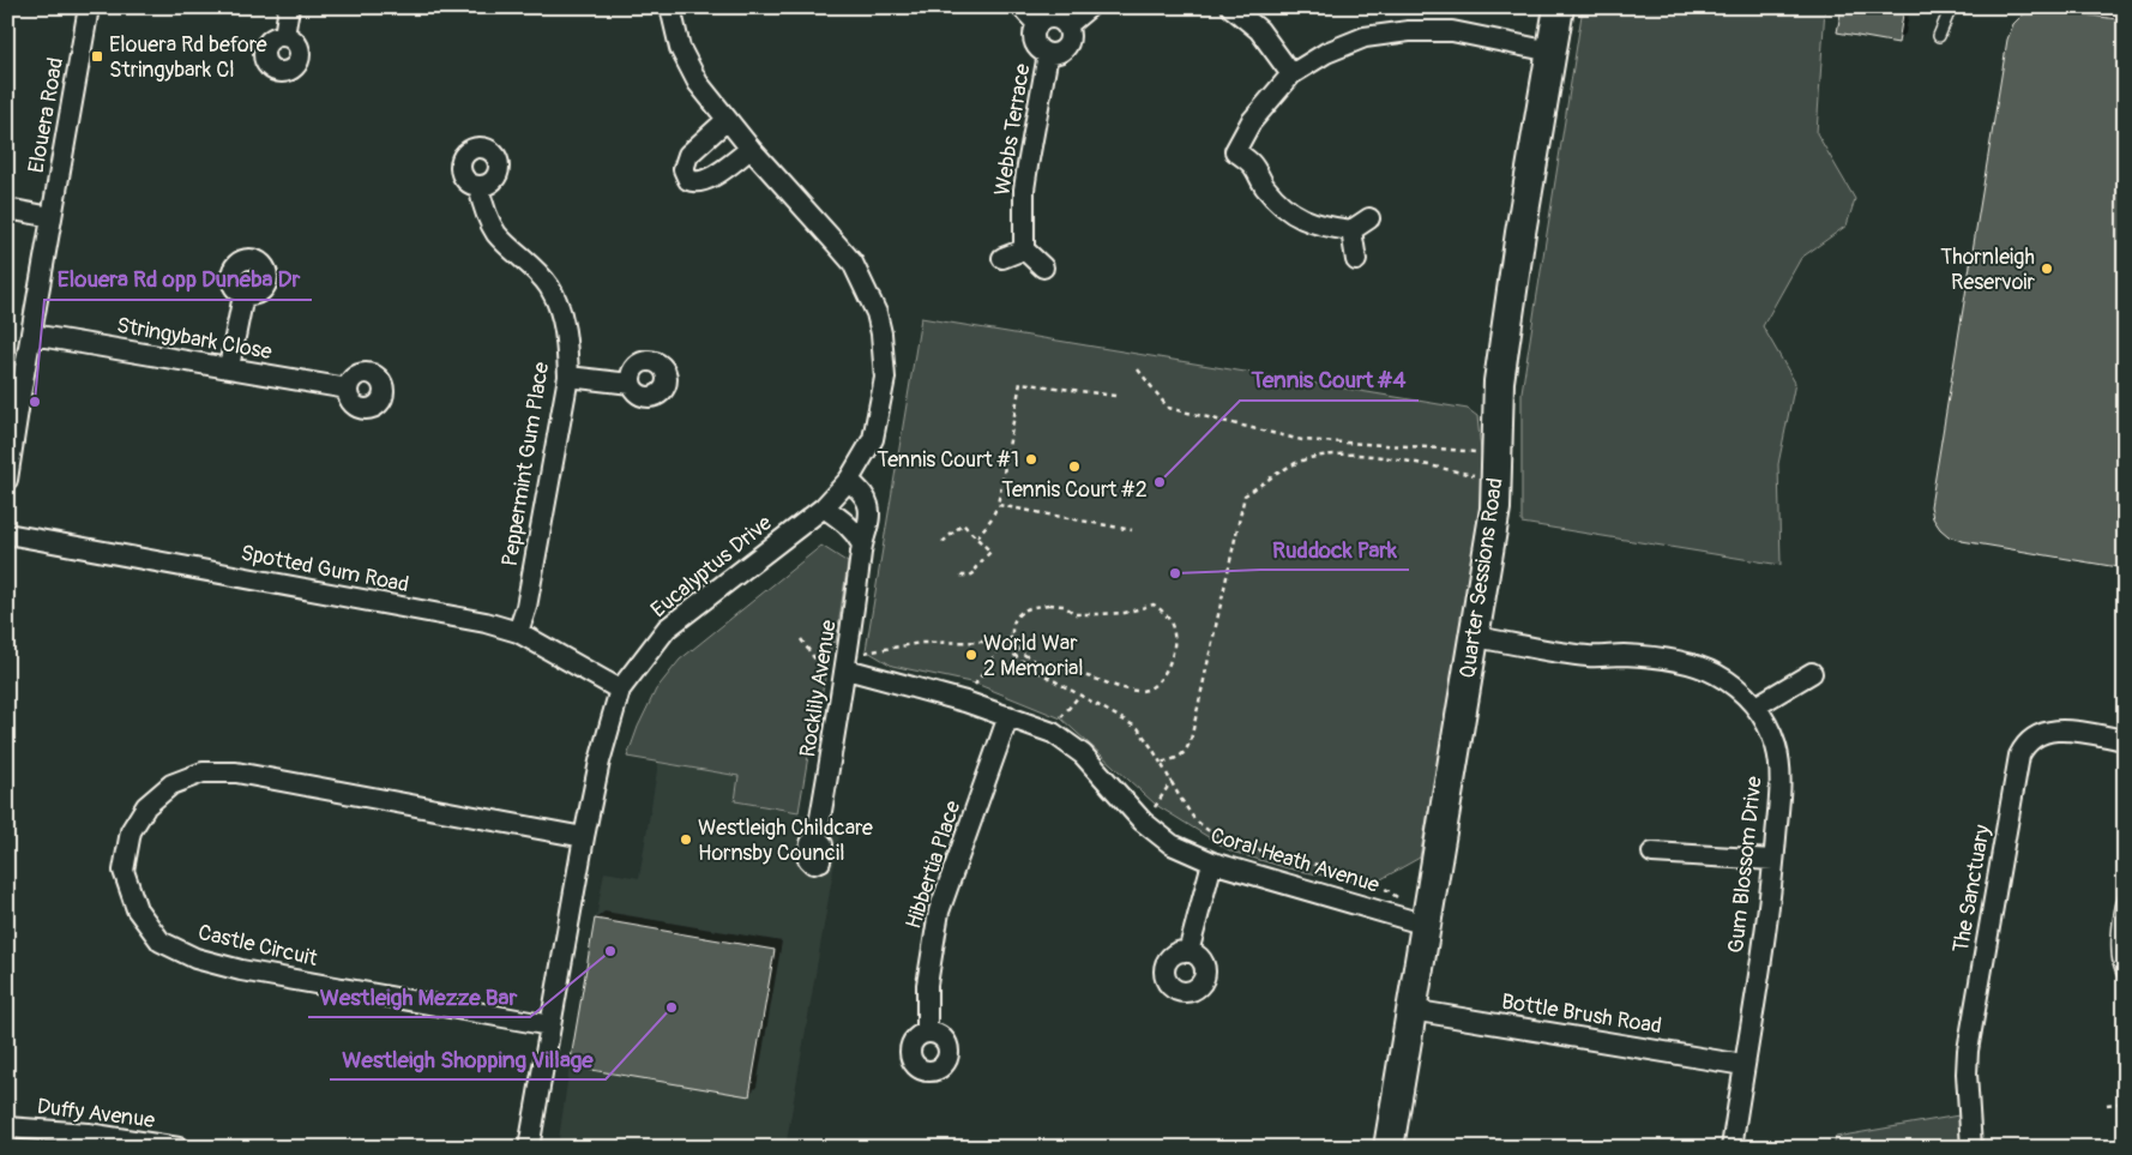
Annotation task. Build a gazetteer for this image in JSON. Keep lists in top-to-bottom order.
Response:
{
  "streets": {
    "main road": ["Quarter Sessions Road"],
    "street": [
      "Elouera Road",
      "Webbs Terrace",
      "Stringybark Close",
      "Peppermint Gum Place",
      "Eucalyptus Drive",
      "Spotted Gum Road",
      "Rocklily Avenue",
      "Coral Heath Avenue",
      "Hibbertia Place",
      "Gum Blossom Drive",
      "The Sanctuary",
      "Castle Circuit",
      "Bottle Brush Road",
      "Duffy Avenue"
    ]
  },
  "crossings": [
    ["Elouera Road", "Stringybark Close"],
    ["Peppermint Gum Place", "Spotted Gum Road"],
    ["Eucalyptus Drive", "Spotted Gum Road"],
    ["Eucalyptus Drive", "Rocklily Avenue"],
    ["Eucalyptus Drive", "Castle Circuit"],
    ["Quarter Sessions Road", "Coral Heath Avenue"],
    ["Quarter Sessions Road", "Gum Blossom Drive"],
    ["Quarter Sessions Road", "Bottle Brush Road"],
    ["Rocklily Avenue", "Coral Heath Avenue"],
    ["Coral Heath Avenue", "Hibbertia Place"],
    ["Gum Blossom Drive", "Bottle Brush Road"]
  ],
  "places": {
    "transit": ["Elouera Rd before Stringybark Cl"],
    "other": [
      "Thornleigh Reservoir",
      "Elouera Rd opp Duneba Dr",
      "Tennis Court #1",
      "Tennis Court #2",
      "Tennis Court #4",
      "Ruddock Park",
      "World War 2 Memorial",
      "Westleigh Childcare Hornsby Council",
      "Westleigh Mezze Bar",
      "Westleigh Shopping Village"
    ]
  }
}
